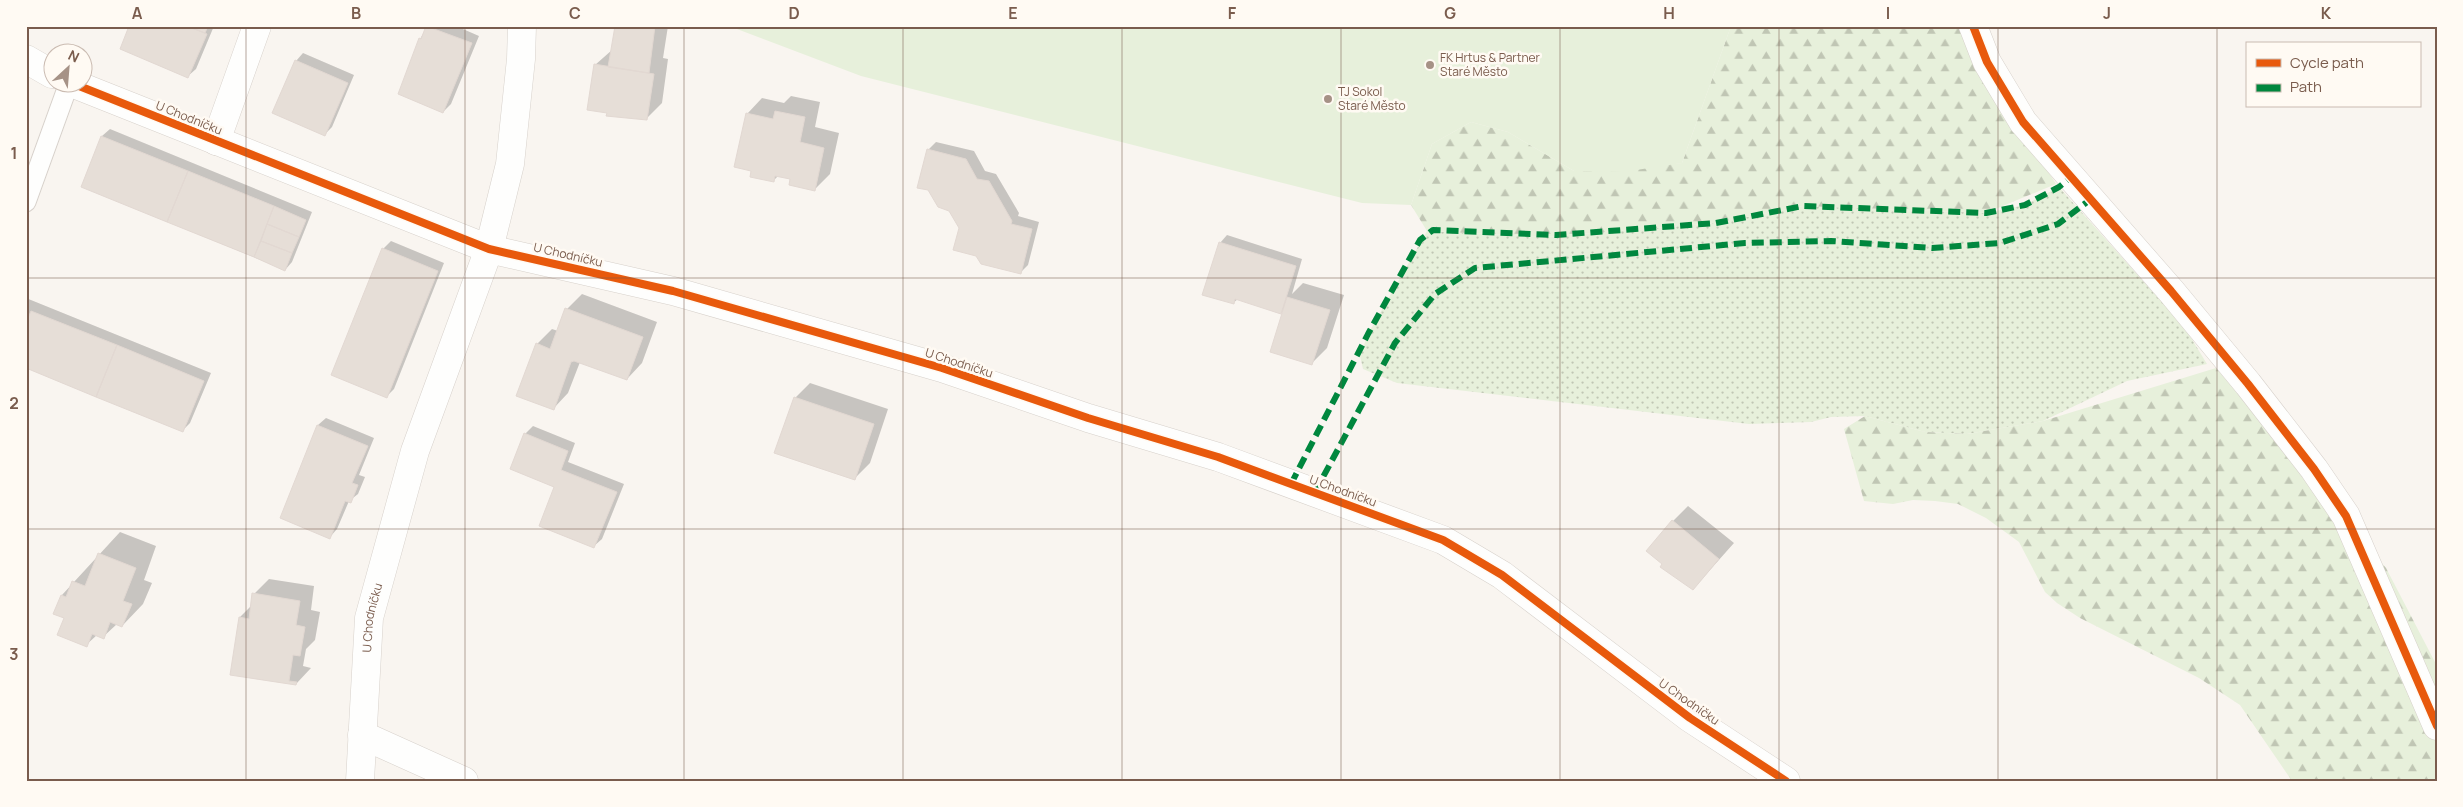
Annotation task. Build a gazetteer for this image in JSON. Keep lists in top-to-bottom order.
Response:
{
  "streets": {
    "street": ["U Chodníčku"]
  },
  "places": ["FK Hrtus & Partner Staré Město", "TJ Sokol Staré Město"],
  "legend": ["Cycle path", "Path"],
  "north": "top right",
  "grid": {
    "columns": [
      "A",
      "B",
      "C",
      "D",
      "E",
      "F",
      "G",
      "H",
      "I",
      "J",
      "K"
    ],
    "rows": ["1", "2", "3"]
  }
}
